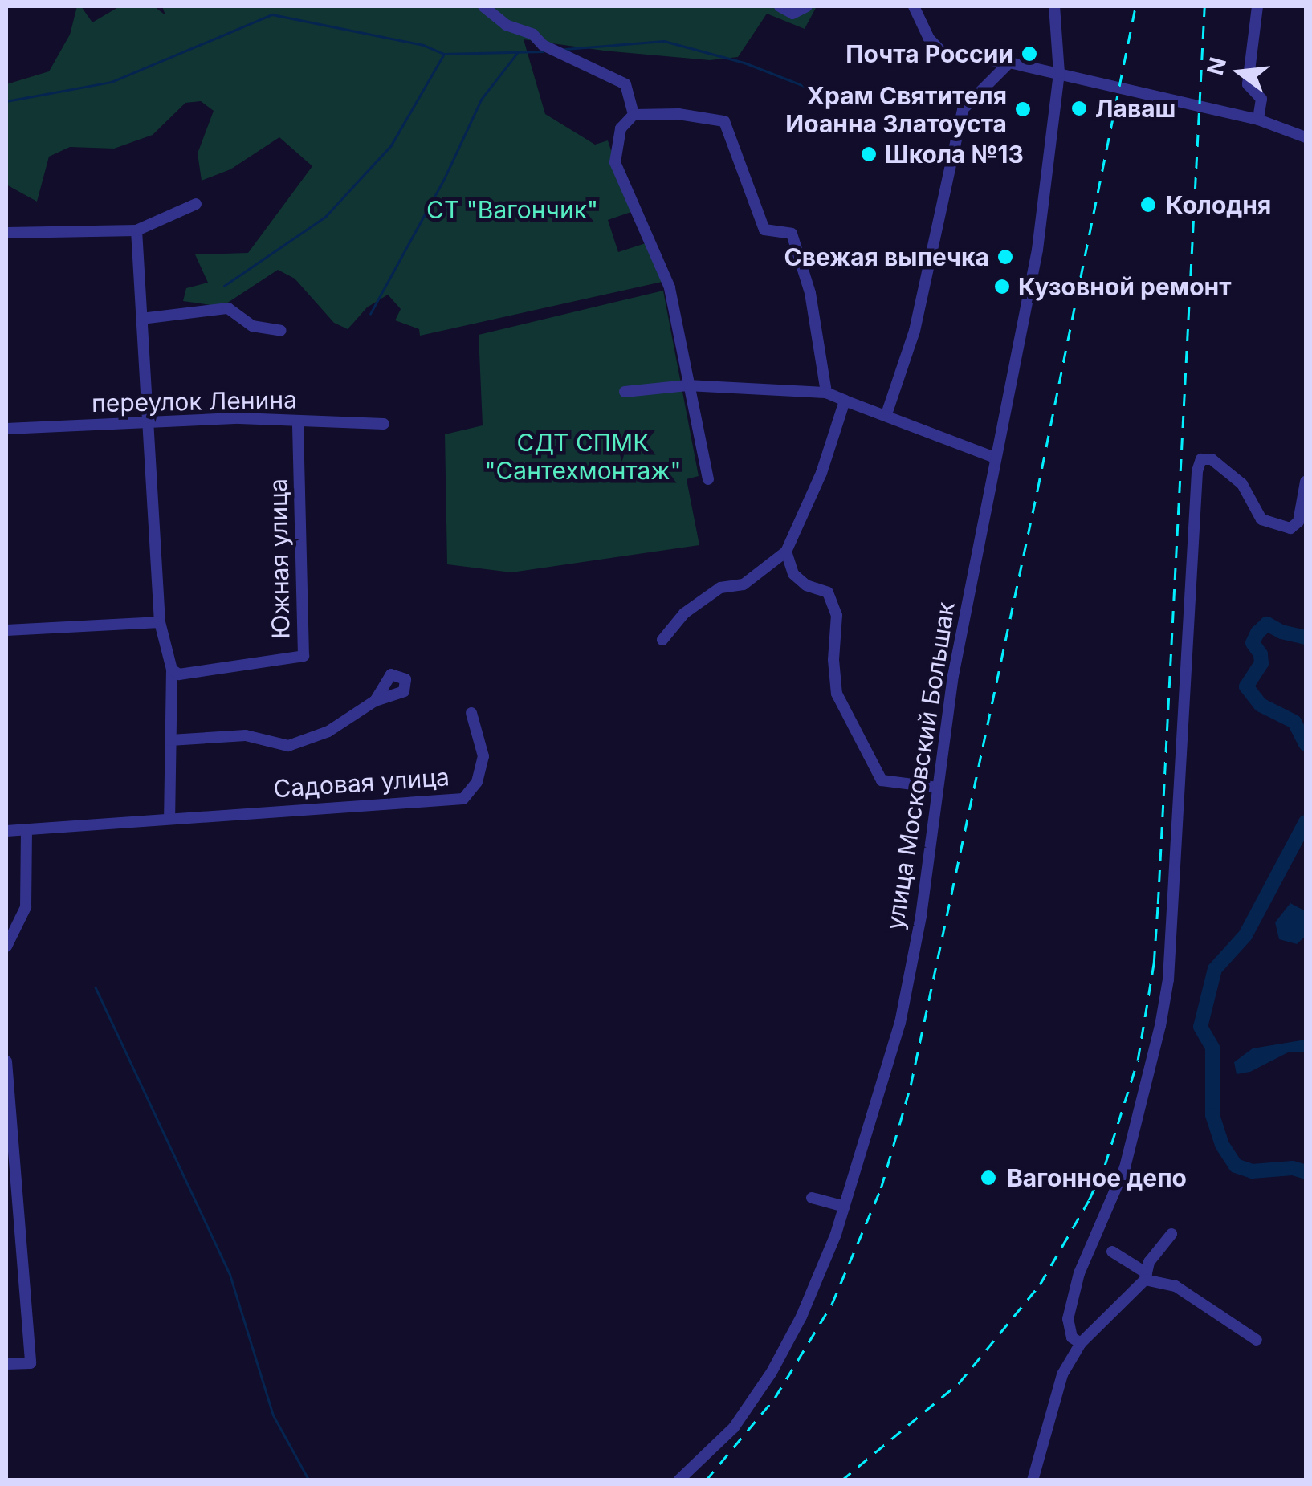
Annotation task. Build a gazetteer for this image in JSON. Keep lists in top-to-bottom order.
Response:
{
  "streets": {
    "street": [
      "переулок Ленина",
      "Южная улица",
      "улица Московский Большак",
      "Садовая улица"
    ]
  },
  "crossings": [
    ["переулок Ленина", "Южная улица"]
  ],
  "parks": ["СТ \"Вагончик\"", "СДТ СПМК \"Сантехмонтаж\""],
  "places": [
    "Почта России",
    "Лаваш",
    "Храм Святителя Иоанна Златоуста",
    "Школа №13",
    "Колодня",
    "Свежая выпечка",
    "Кузовной ремонт",
    "Вагонное депо"
  ],
  "north": "left"
}
